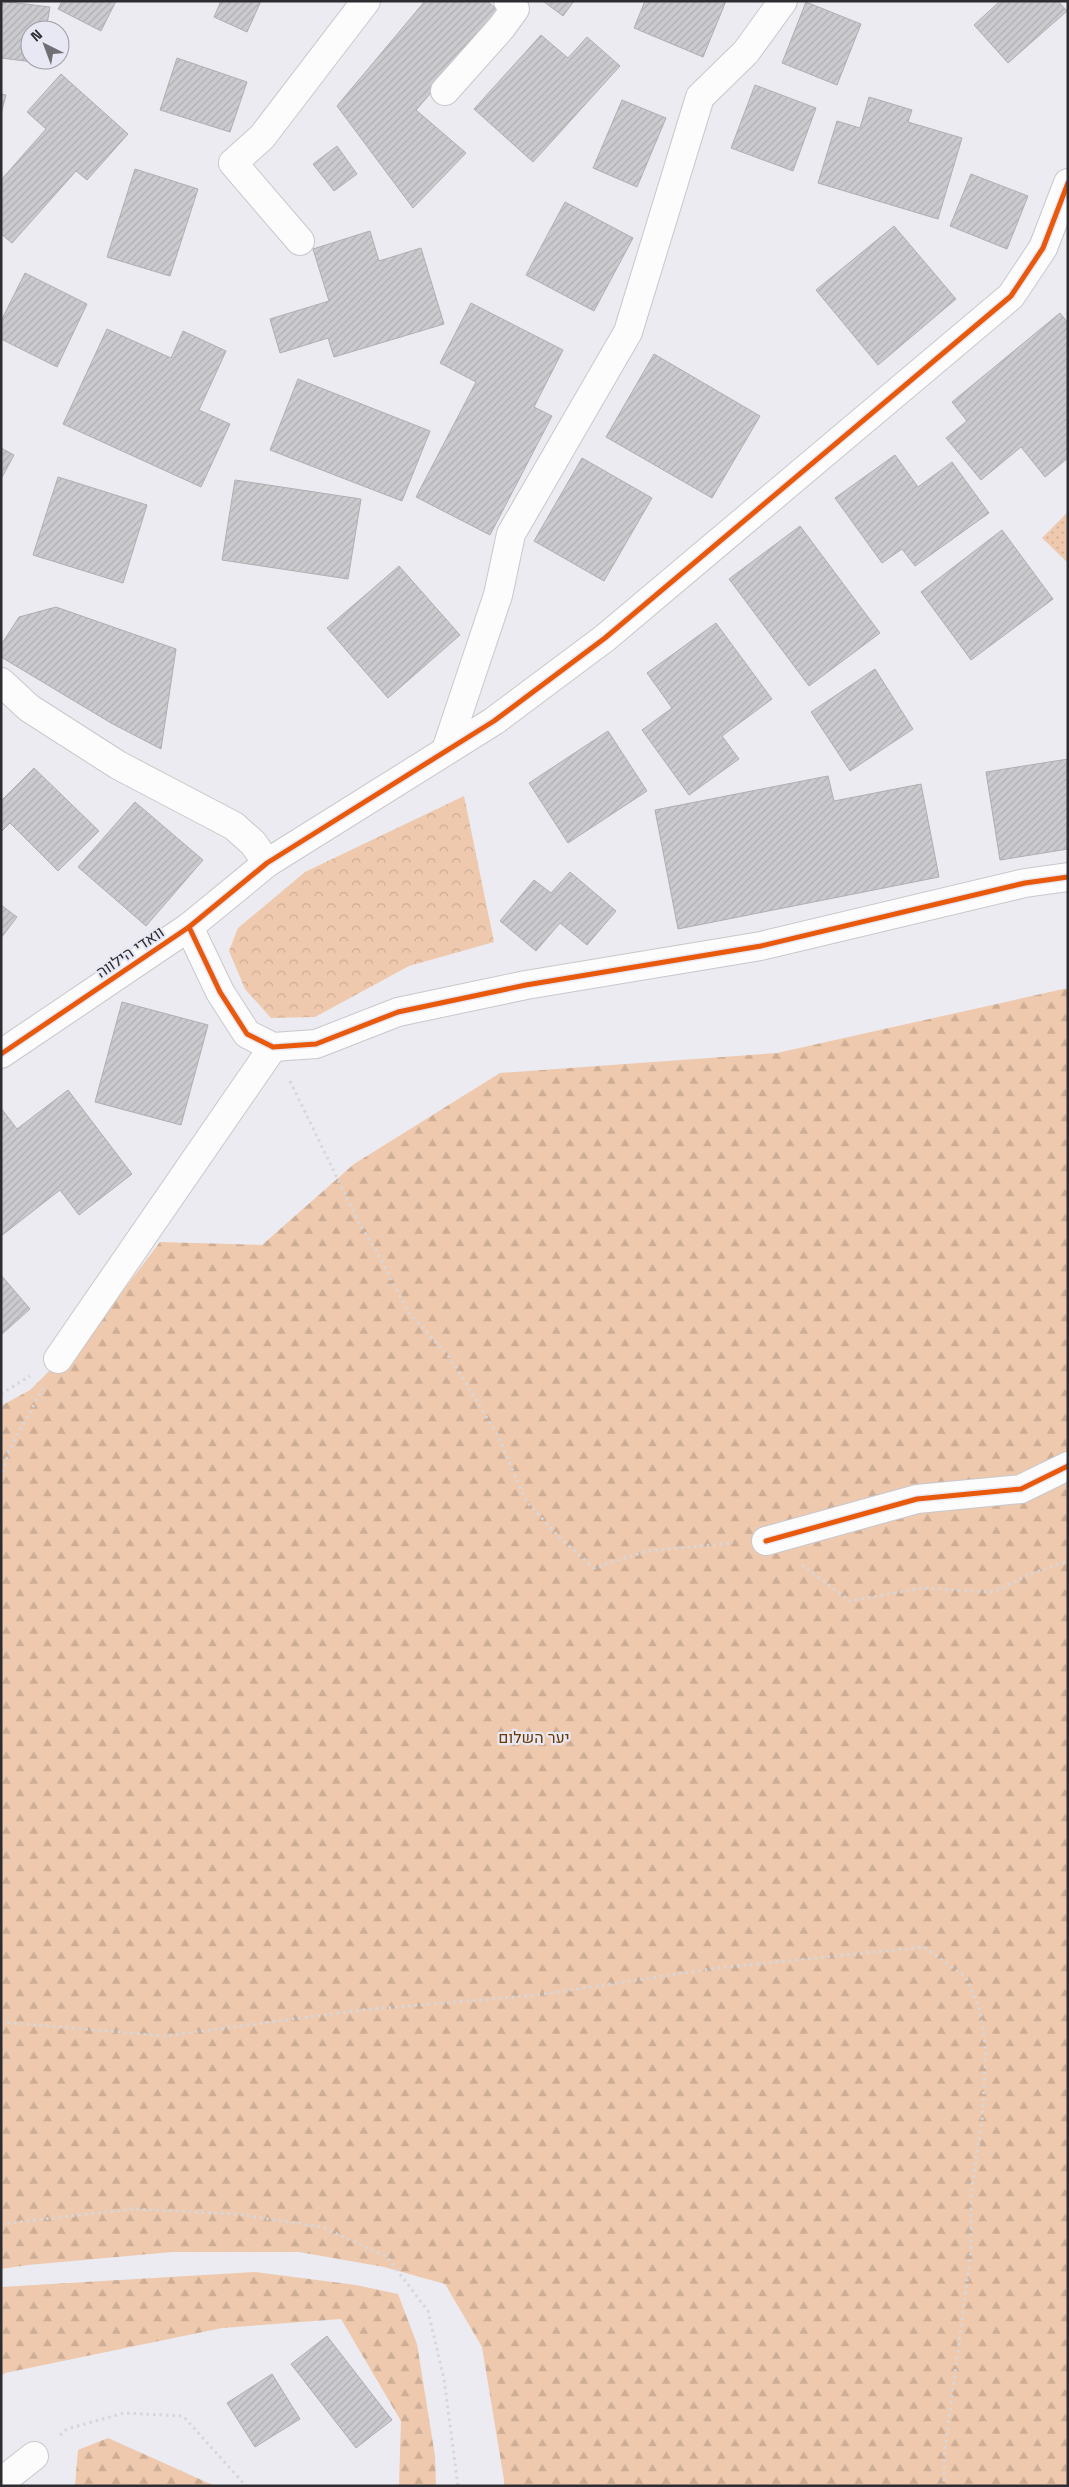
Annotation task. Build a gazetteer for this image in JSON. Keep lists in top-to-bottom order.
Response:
{
  "streets": {
    "street": ["וואדי הילווה"]
  },
  "parks": ["יער השלום"],
  "north": "top left"
}
